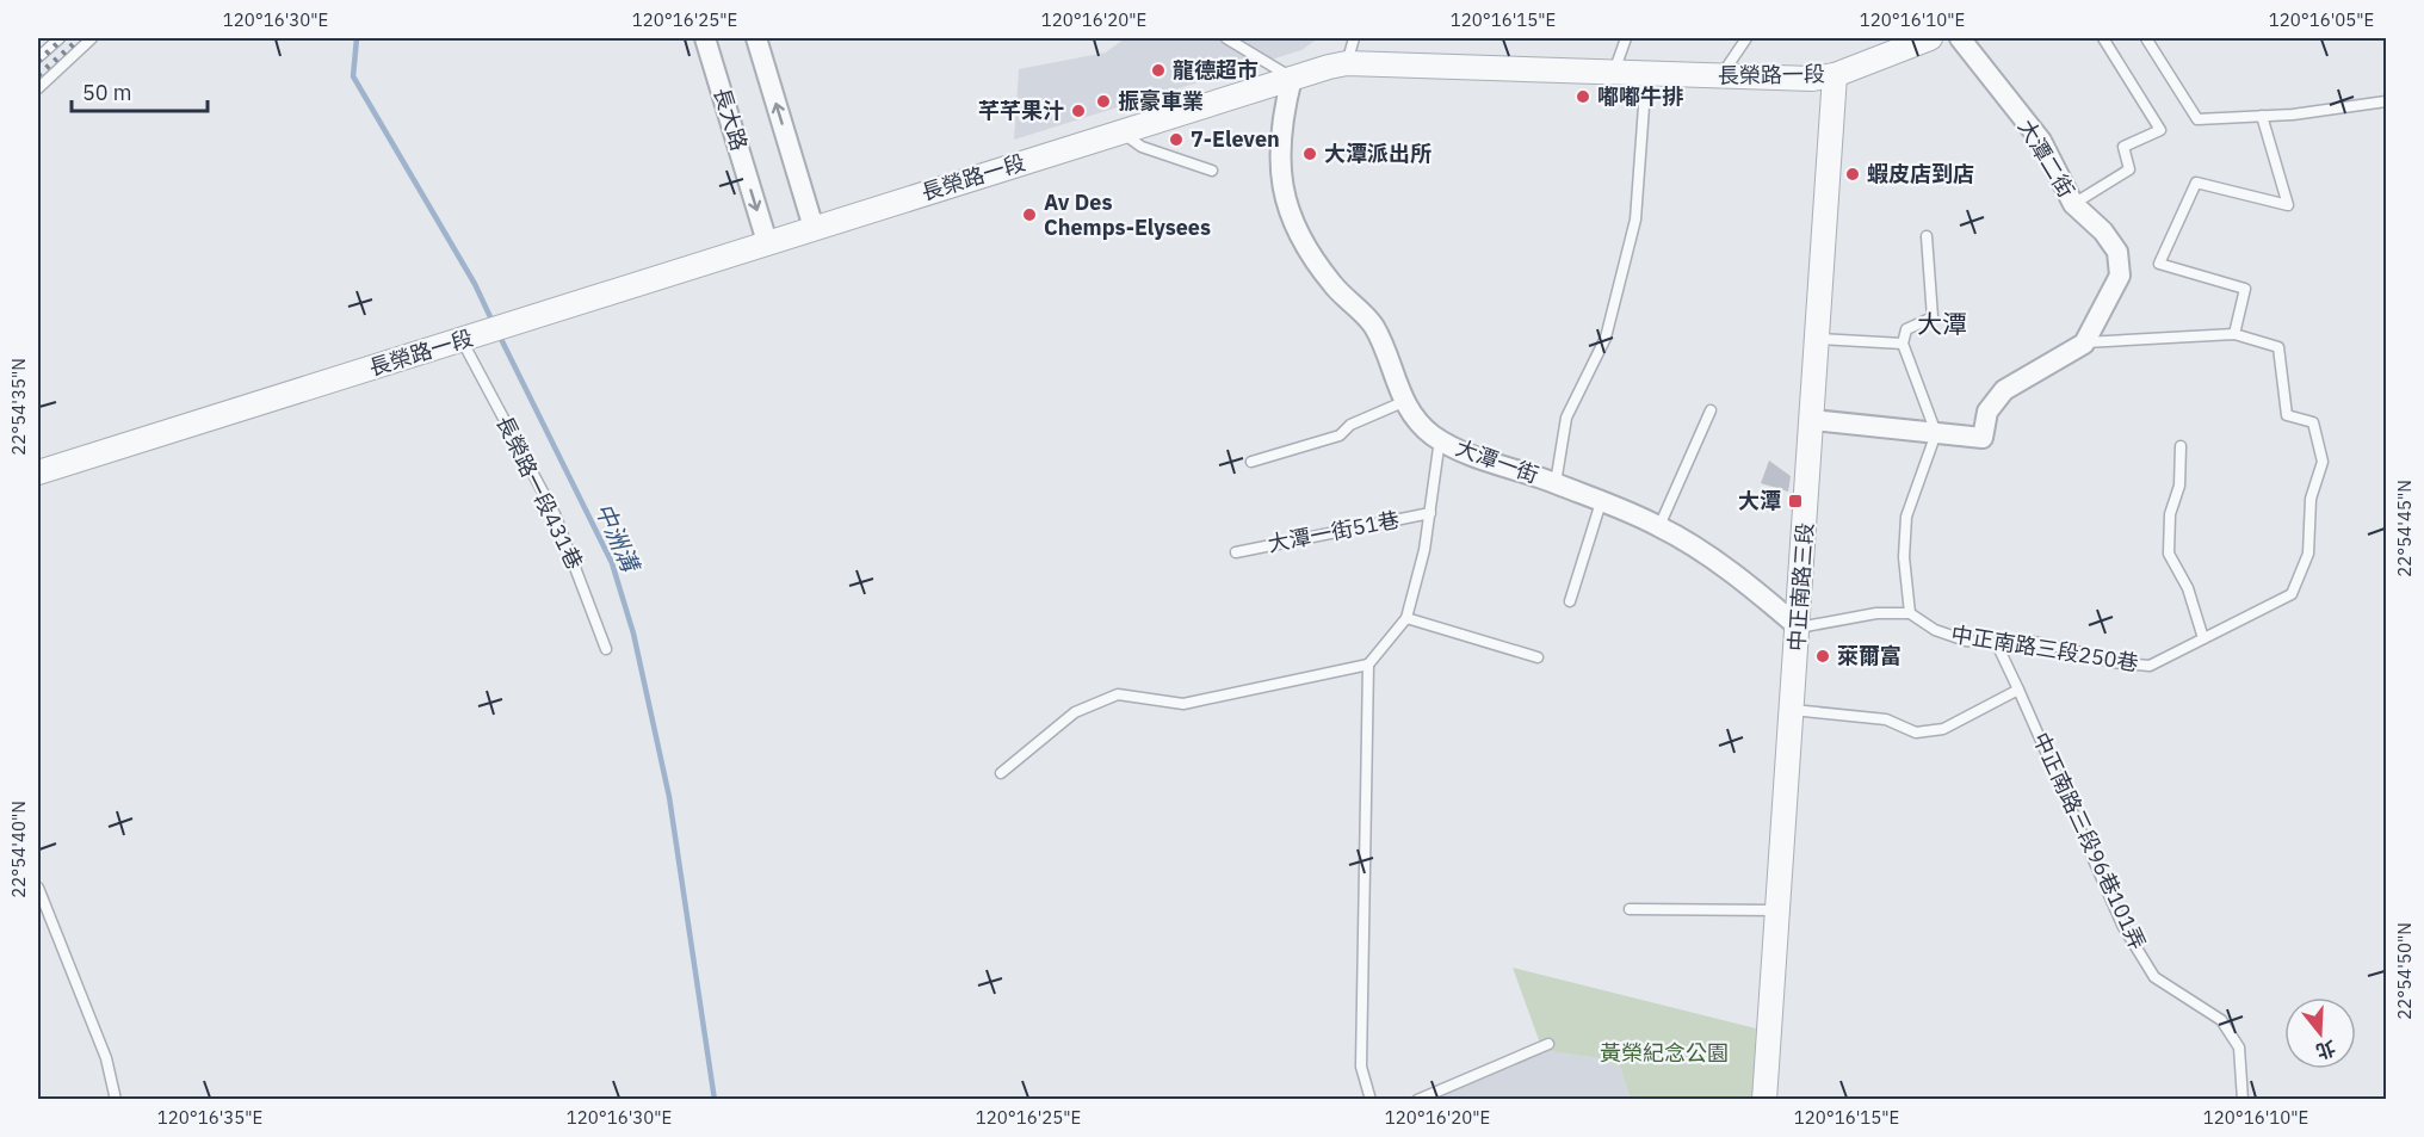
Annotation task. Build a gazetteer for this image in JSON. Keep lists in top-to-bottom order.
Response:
{
  "streets": {
    "street": [
      "長榮路一段",
      "長大路",
      "大潭二街",
      "大潭一街",
      "中正南路三段"
    ],
    "lane": [
      "長榮路一段431巷",
      "大潭一街51巷",
      "中正南路三段250巷",
      "中正南路三段96巷101弄"
    ]
  },
  "crossings": [
    ["長榮路一段", "長大路"],
    ["長榮路一段", "大潭一街"],
    ["長榮路一段", "長榮路一段431巷"],
    ["長榮路一段", "中正南路三段"],
    ["大潭一街", "大潭一街51巷"],
    ["大潭一街", "中正南路三段"],
    ["中正南路三段250巷", "中正南路三段96巷101弄"]
  ],
  "districts": ["大潭"],
  "water": ["中洲溝"],
  "parks": ["黃榮紀念公園"],
  "places": {
    "other": [
      "龍德超市",
      "嘟嘟牛排",
      "振豪車業",
      "芊芊果汁",
      "7-Eleven",
      "大潭派出所",
      "蝦皮店到店",
      "Av Des Chemps-Elysees",
      "萊爾富"
    ],
    "transit": ["大潭"]
  },
  "scale_bar": "50 m",
  "north": "bottom",
  "coordinates": [
    "120°16'30\"E",
    "120°16'25\"E",
    "120°16'20\"E",
    "120°16'15\"E",
    "120°16'10\"E",
    "120°16'05\"E",
    "22°54'35\"N",
    "22°54'45\"N",
    "22°54'40\"N",
    "22°54'50\"N",
    "120°16'35\"E"
  ]
}
